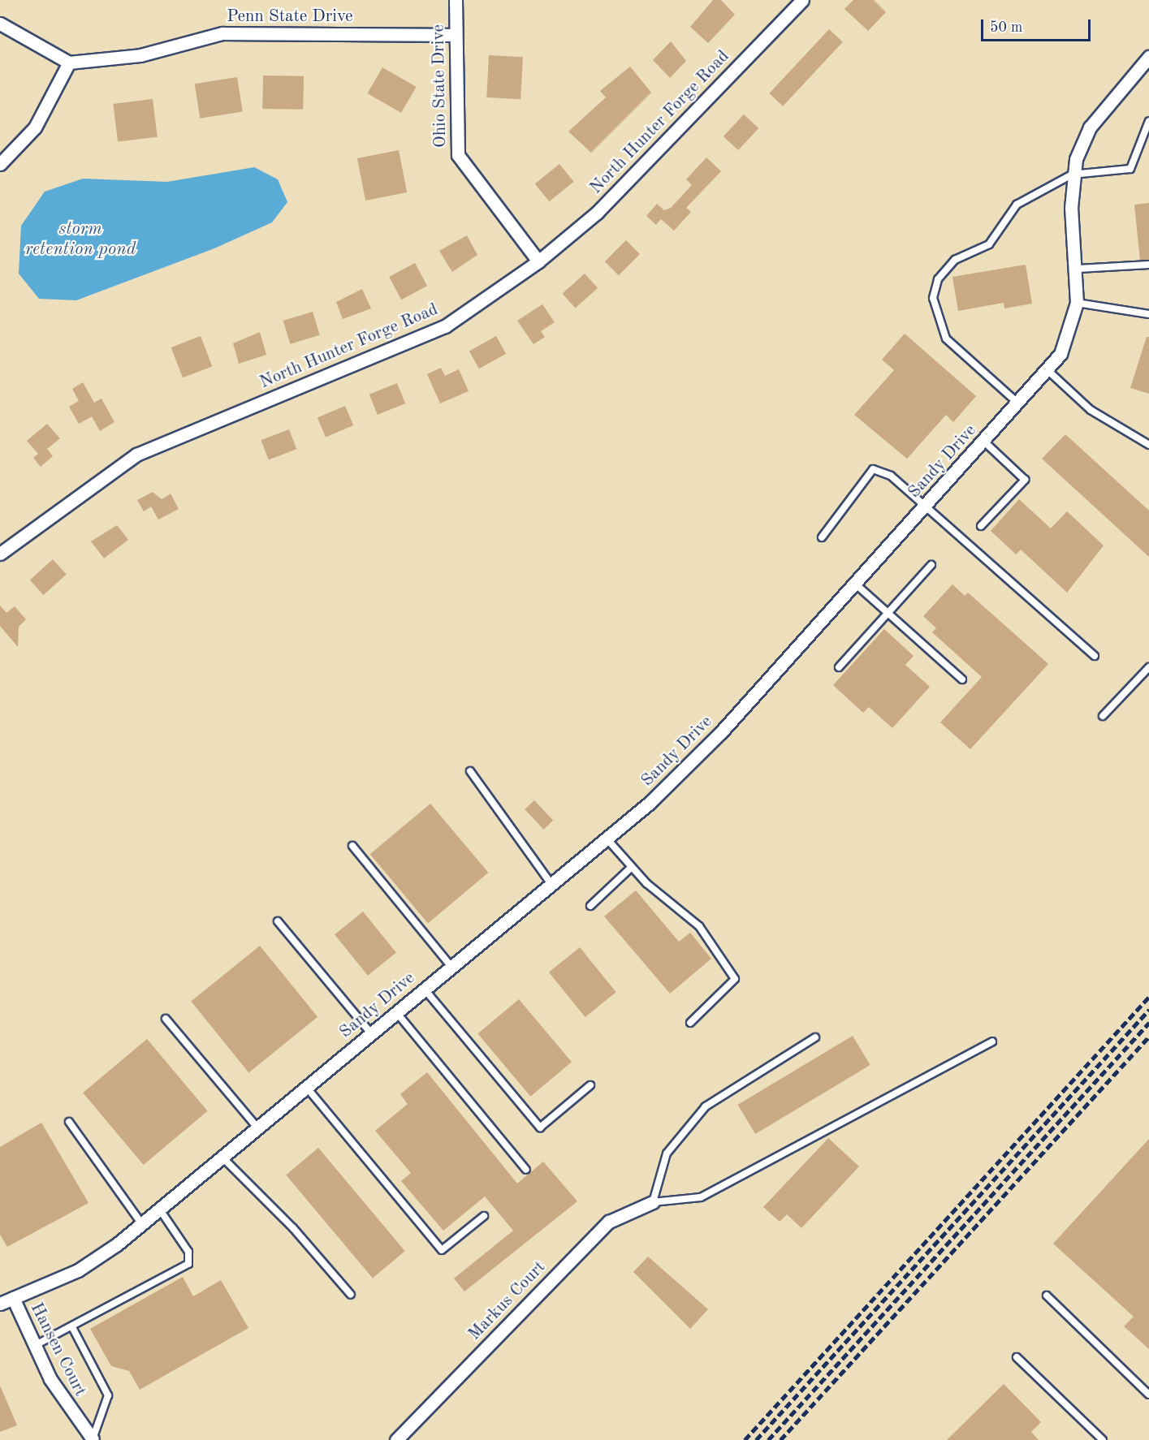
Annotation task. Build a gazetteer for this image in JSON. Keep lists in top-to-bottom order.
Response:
{
  "streets": {
    "street": [
      "Penn State Drive",
      "Ohio State Drive",
      "North Hunter Forge Road",
      "Sandy Drive",
      "Markus Court",
      "Hansen Court"
    ]
  },
  "crossings": [
    ["Penn State Drive", "Ohio State Drive"],
    ["Ohio State Drive", "North Hunter Forge Road"],
    ["Sandy Drive", "Hansen Court"]
  ],
  "water": ["storm retention pond"],
  "scale_bar": "50 m"
}
